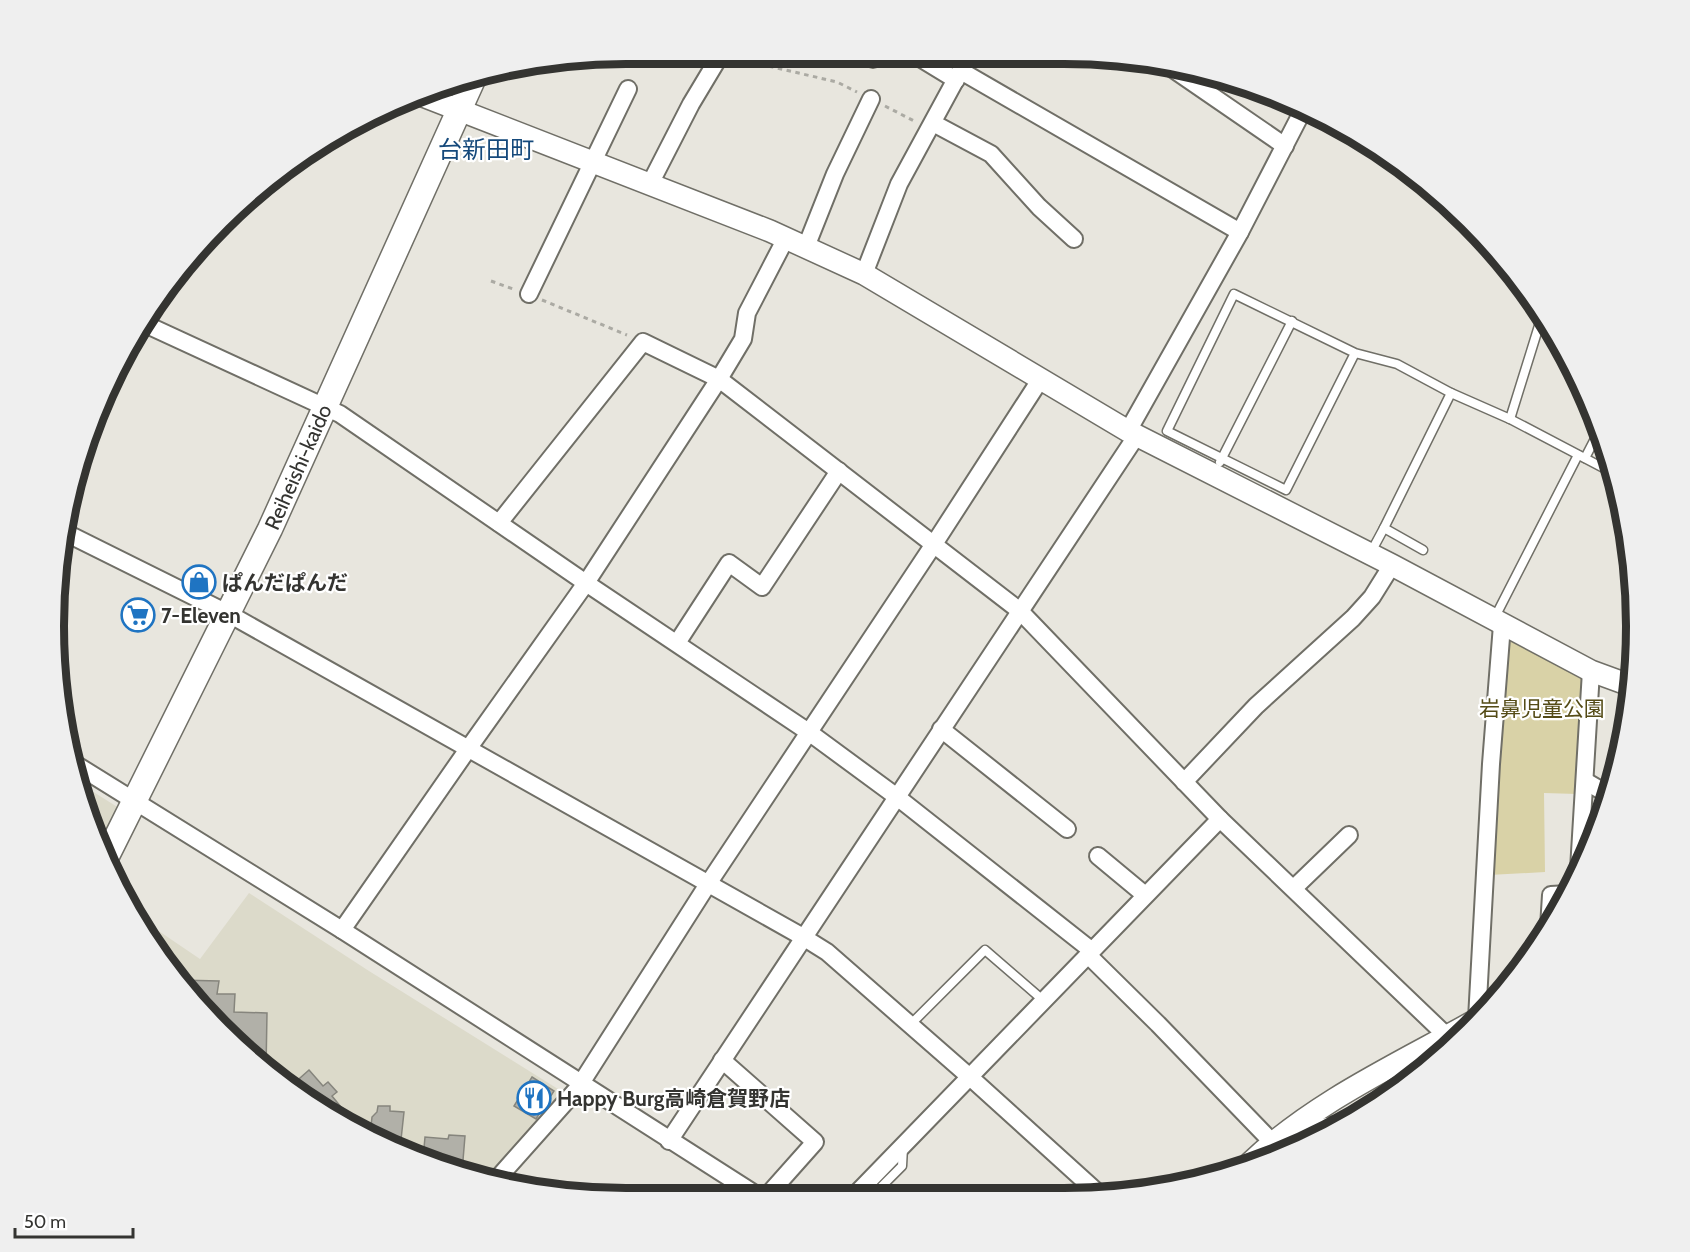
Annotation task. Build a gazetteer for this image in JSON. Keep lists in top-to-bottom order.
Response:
{
  "streets": {
    "main road": ["Reiheishi-kaido"]
  },
  "districts": ["台新田町"],
  "parks": ["岩鼻児童公園"],
  "places": {
    "shop": ["ぱんだぱんだ"],
    "supermarket": ["7-Eleven"],
    "restaurant": ["Happy Burg高崎倉賀野店"]
  },
  "scale_bar": "50 m"
}
